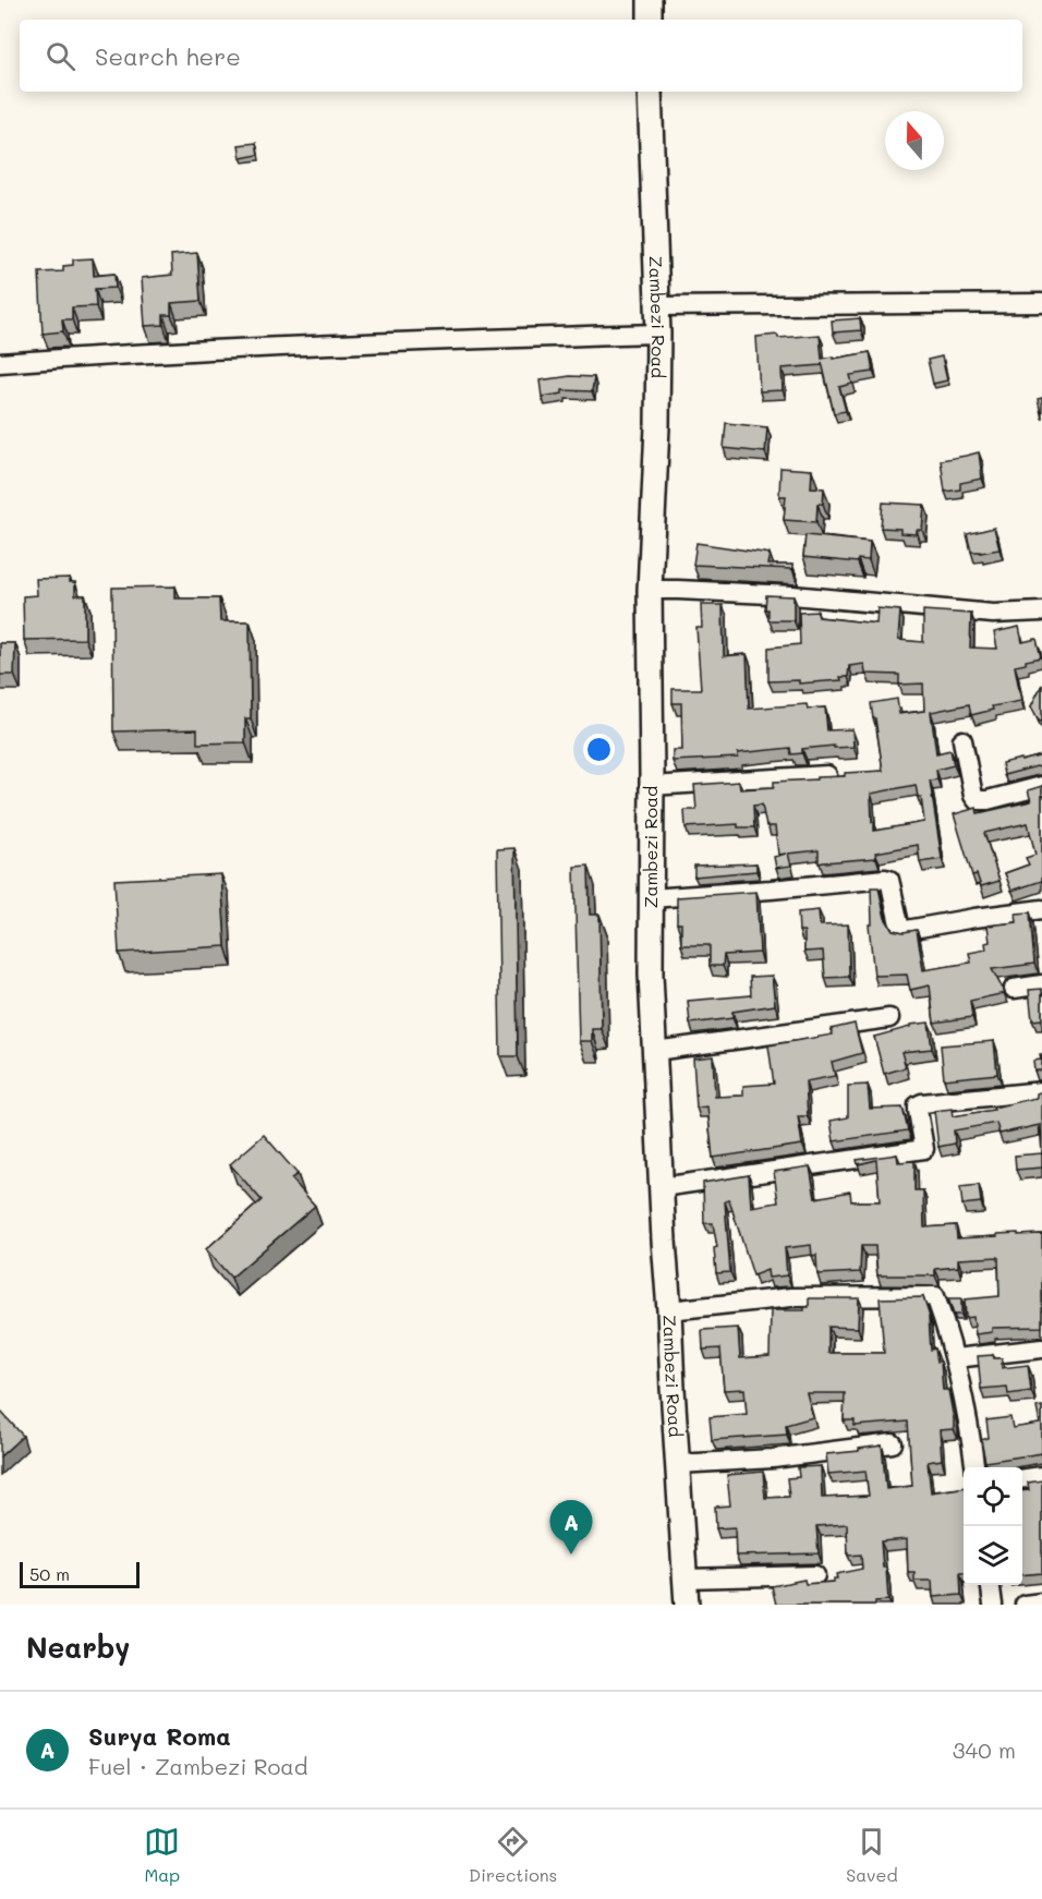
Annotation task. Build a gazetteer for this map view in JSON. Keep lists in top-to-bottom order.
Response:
{
  "streets": {
    "main road": ["Zambezi Road"]
  },
  "scale_bar": "50 m",
  "north": "top",
  "page": {
    "search": "Search here",
    "pins": "A",
    "scale": "50 m",
    "heading": "Nearby",
    "list": [
      {
        "mark": "A",
        "name": "Surya Roma",
        "note": "Fuel · Zambezi Road",
        "value": "340 m"
      }
    ],
    "nav": ["Map", "Directions", "Saved"]
  }
}
